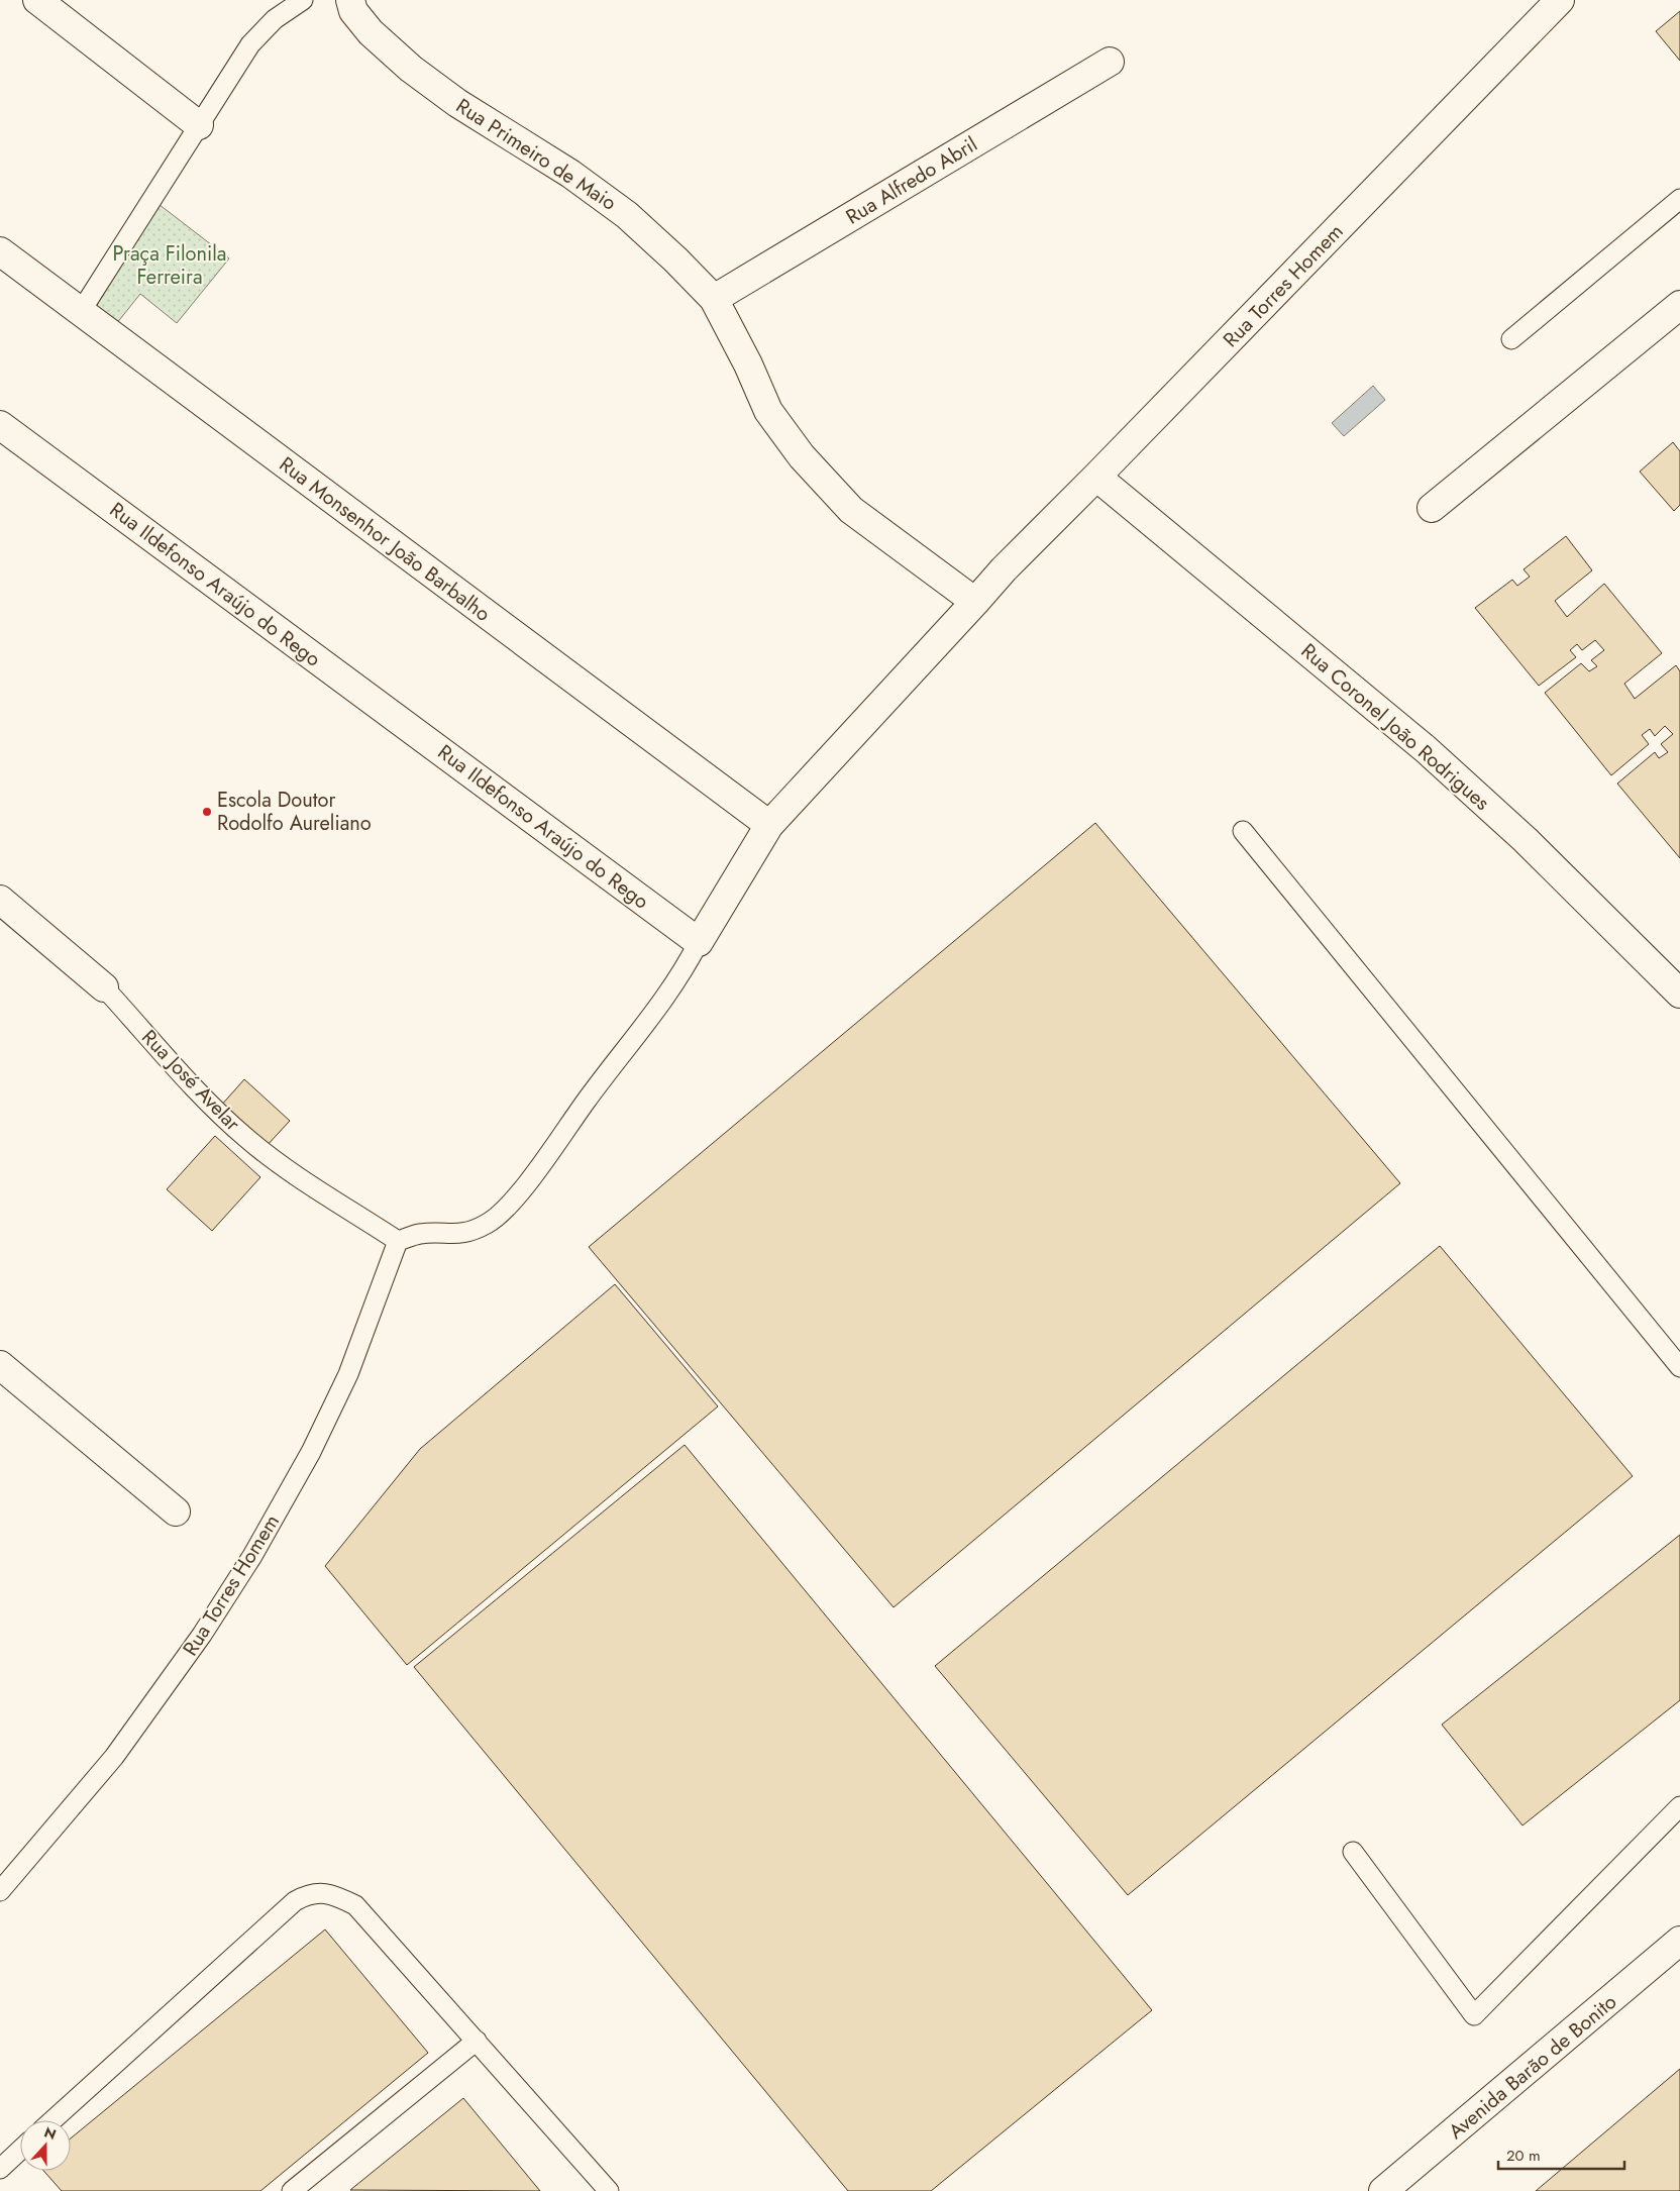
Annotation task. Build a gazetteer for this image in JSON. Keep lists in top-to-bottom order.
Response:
{
  "streets": {
    "street": [
      "Rua Primeiro de Maio",
      "Rua Alfredo Abril",
      "Rua Torres Homem",
      "Rua Monsenhor João Barbalho",
      "Rua Ildefonso Araújo do Rego",
      "Rua Coronel João Rodrigues",
      "Rua José Avelar",
      "Avenida Barão de Bonito"
    ]
  },
  "crossings": [
    ["Rua Primeiro de Maio", "Rua Alfredo Abril"],
    ["Rua Primeiro de Maio", "Rua Torres Homem"],
    ["Rua Torres Homem", "Rua Coronel João Rodrigues"],
    ["Rua Torres Homem", "Rua José Avelar"]
  ],
  "parks": ["Praça Filonila Ferreira"],
  "places": ["Escola Doutor Rodolfo Aureliano"],
  "scale_bar": "20 m",
  "north": "top"
}
